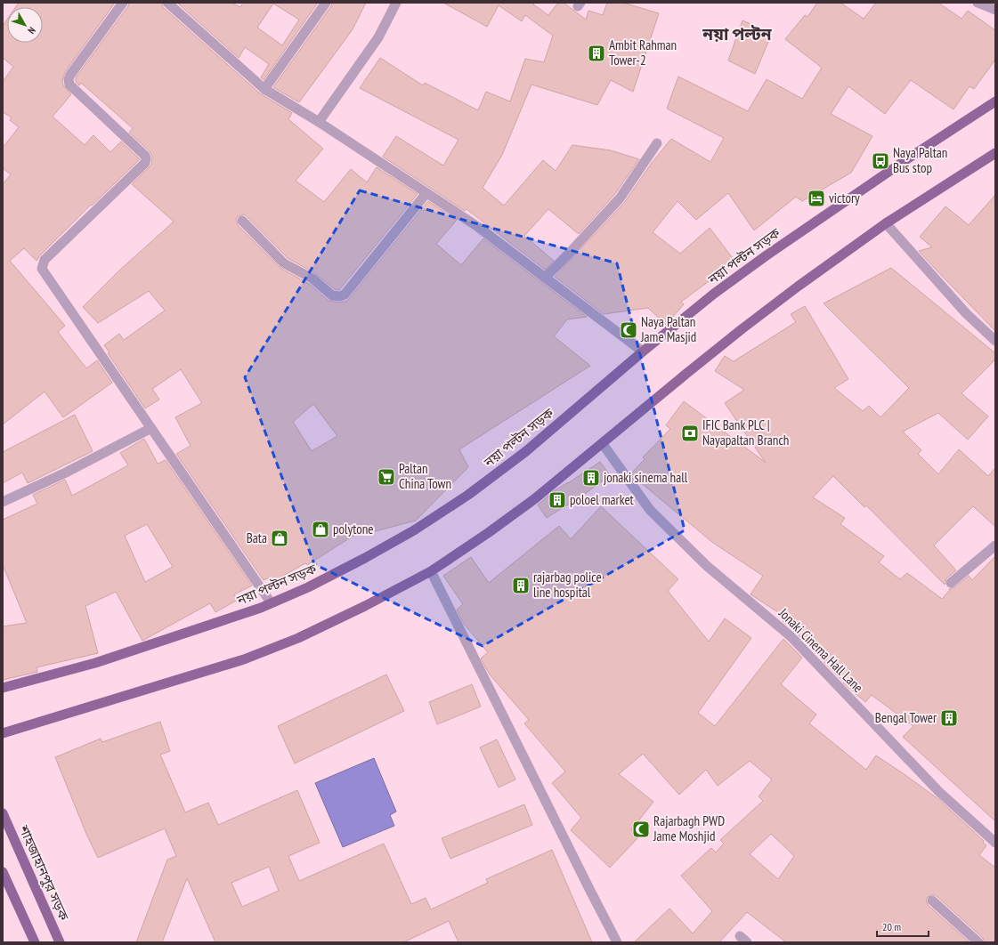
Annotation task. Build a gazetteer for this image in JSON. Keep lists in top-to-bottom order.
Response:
{
  "streets": {
    "main road": ["নয়া পল্টন সড়ক", "শাহজাহানপুর সড়ক"],
    "street": ["Jonaki Cinema Hall Lane"]
  },
  "districts": ["নয়া পল্টন"],
  "places": {
    "building": [
      "Ambit Rahman Tower-2",
      "jonaki sinema hall",
      "poloel market",
      "rajarbag police line hospital",
      "Bengal Tower"
    ],
    "bus stop": ["Naya Paltan Bus stop"],
    "hotel": ["victory"],
    "mosque": ["Naya Paltan Jame Masjid", "Rajarbagh PWD Jame Moshjid"],
    "bank": ["IFIC Bank PLC | Nayapaltan Branch"],
    "supermarket": ["Paltan China Town"],
    "shop": ["polytone", "Bata"]
  },
  "scale_bar": "20 m",
  "north": "bottom right"
}
